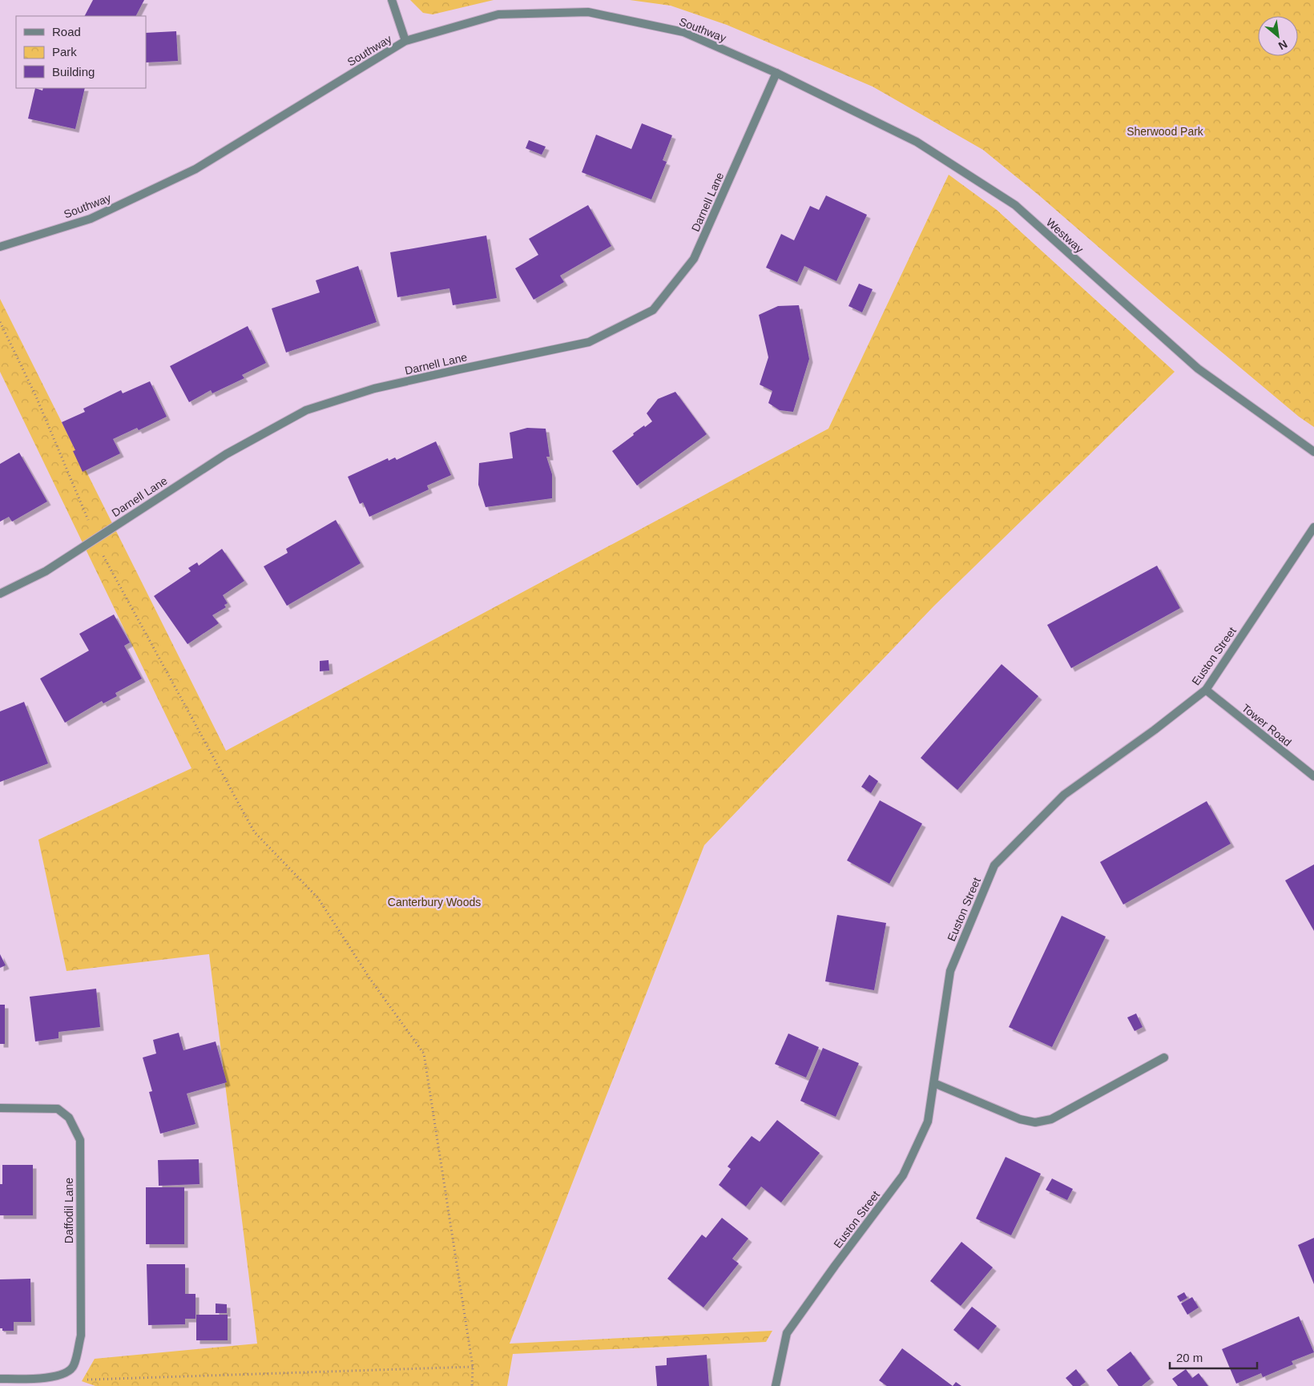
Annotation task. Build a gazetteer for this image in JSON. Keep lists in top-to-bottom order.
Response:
{
  "streets": {
    "street": [
      "Southway",
      "Darnell Lane",
      "Westway",
      "Euston Street",
      "Tower Road",
      "Daffodil Lane"
    ]
  },
  "crossings": [
    ["Southway", "Darnell Lane"],
    ["Southway", "Westway"],
    ["Darnell Lane", "Westway"],
    ["Euston Street", "Tower Road"]
  ],
  "parks": ["Sherwood Park", "Canterbury Woods"],
  "legend": ["Road", "Park", "Building"],
  "scale_bar": "20 m",
  "north": "bottom right"
}
